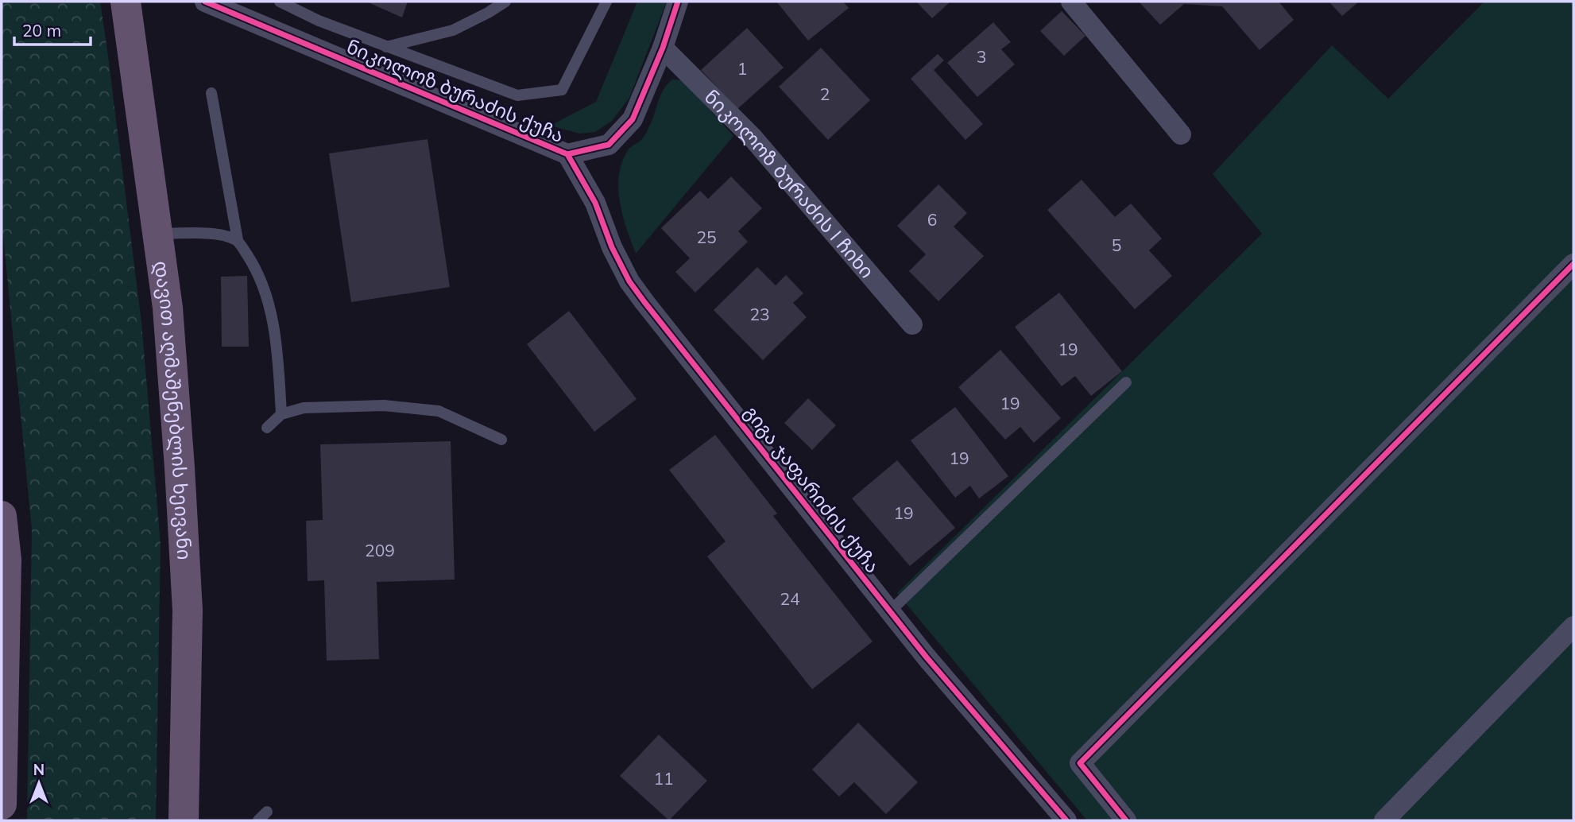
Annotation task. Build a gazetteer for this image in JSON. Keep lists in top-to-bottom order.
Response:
{
  "streets": {
    "highway": ["დავით აღმაშენებლის ხეივანი"],
    "street": ["ნიკოლოზ ბურაძის ქუჩა", "ნიკოლოზ ბურაძის I ჩიხი", "გიგა ჯაფარიძის ქუჩა"]
  },
  "crossings": [
    ["ნიკოლოზ ბურაძის ქუჩა", "ნიკოლოზ ბურაძის I ჩიხი"],
    ["ნიკოლოზ ბურაძის ქუჩა", "გიგა ჯაფარიძის ქუჩა"]
  ],
  "house_numbers": [
    "3",
    "1",
    "2",
    "6",
    "25",
    "5",
    "23",
    "19",
    "19",
    "19",
    "19",
    "209",
    "24",
    "11"
  ],
  "scale_bar": "20 m",
  "north": "top"
}
